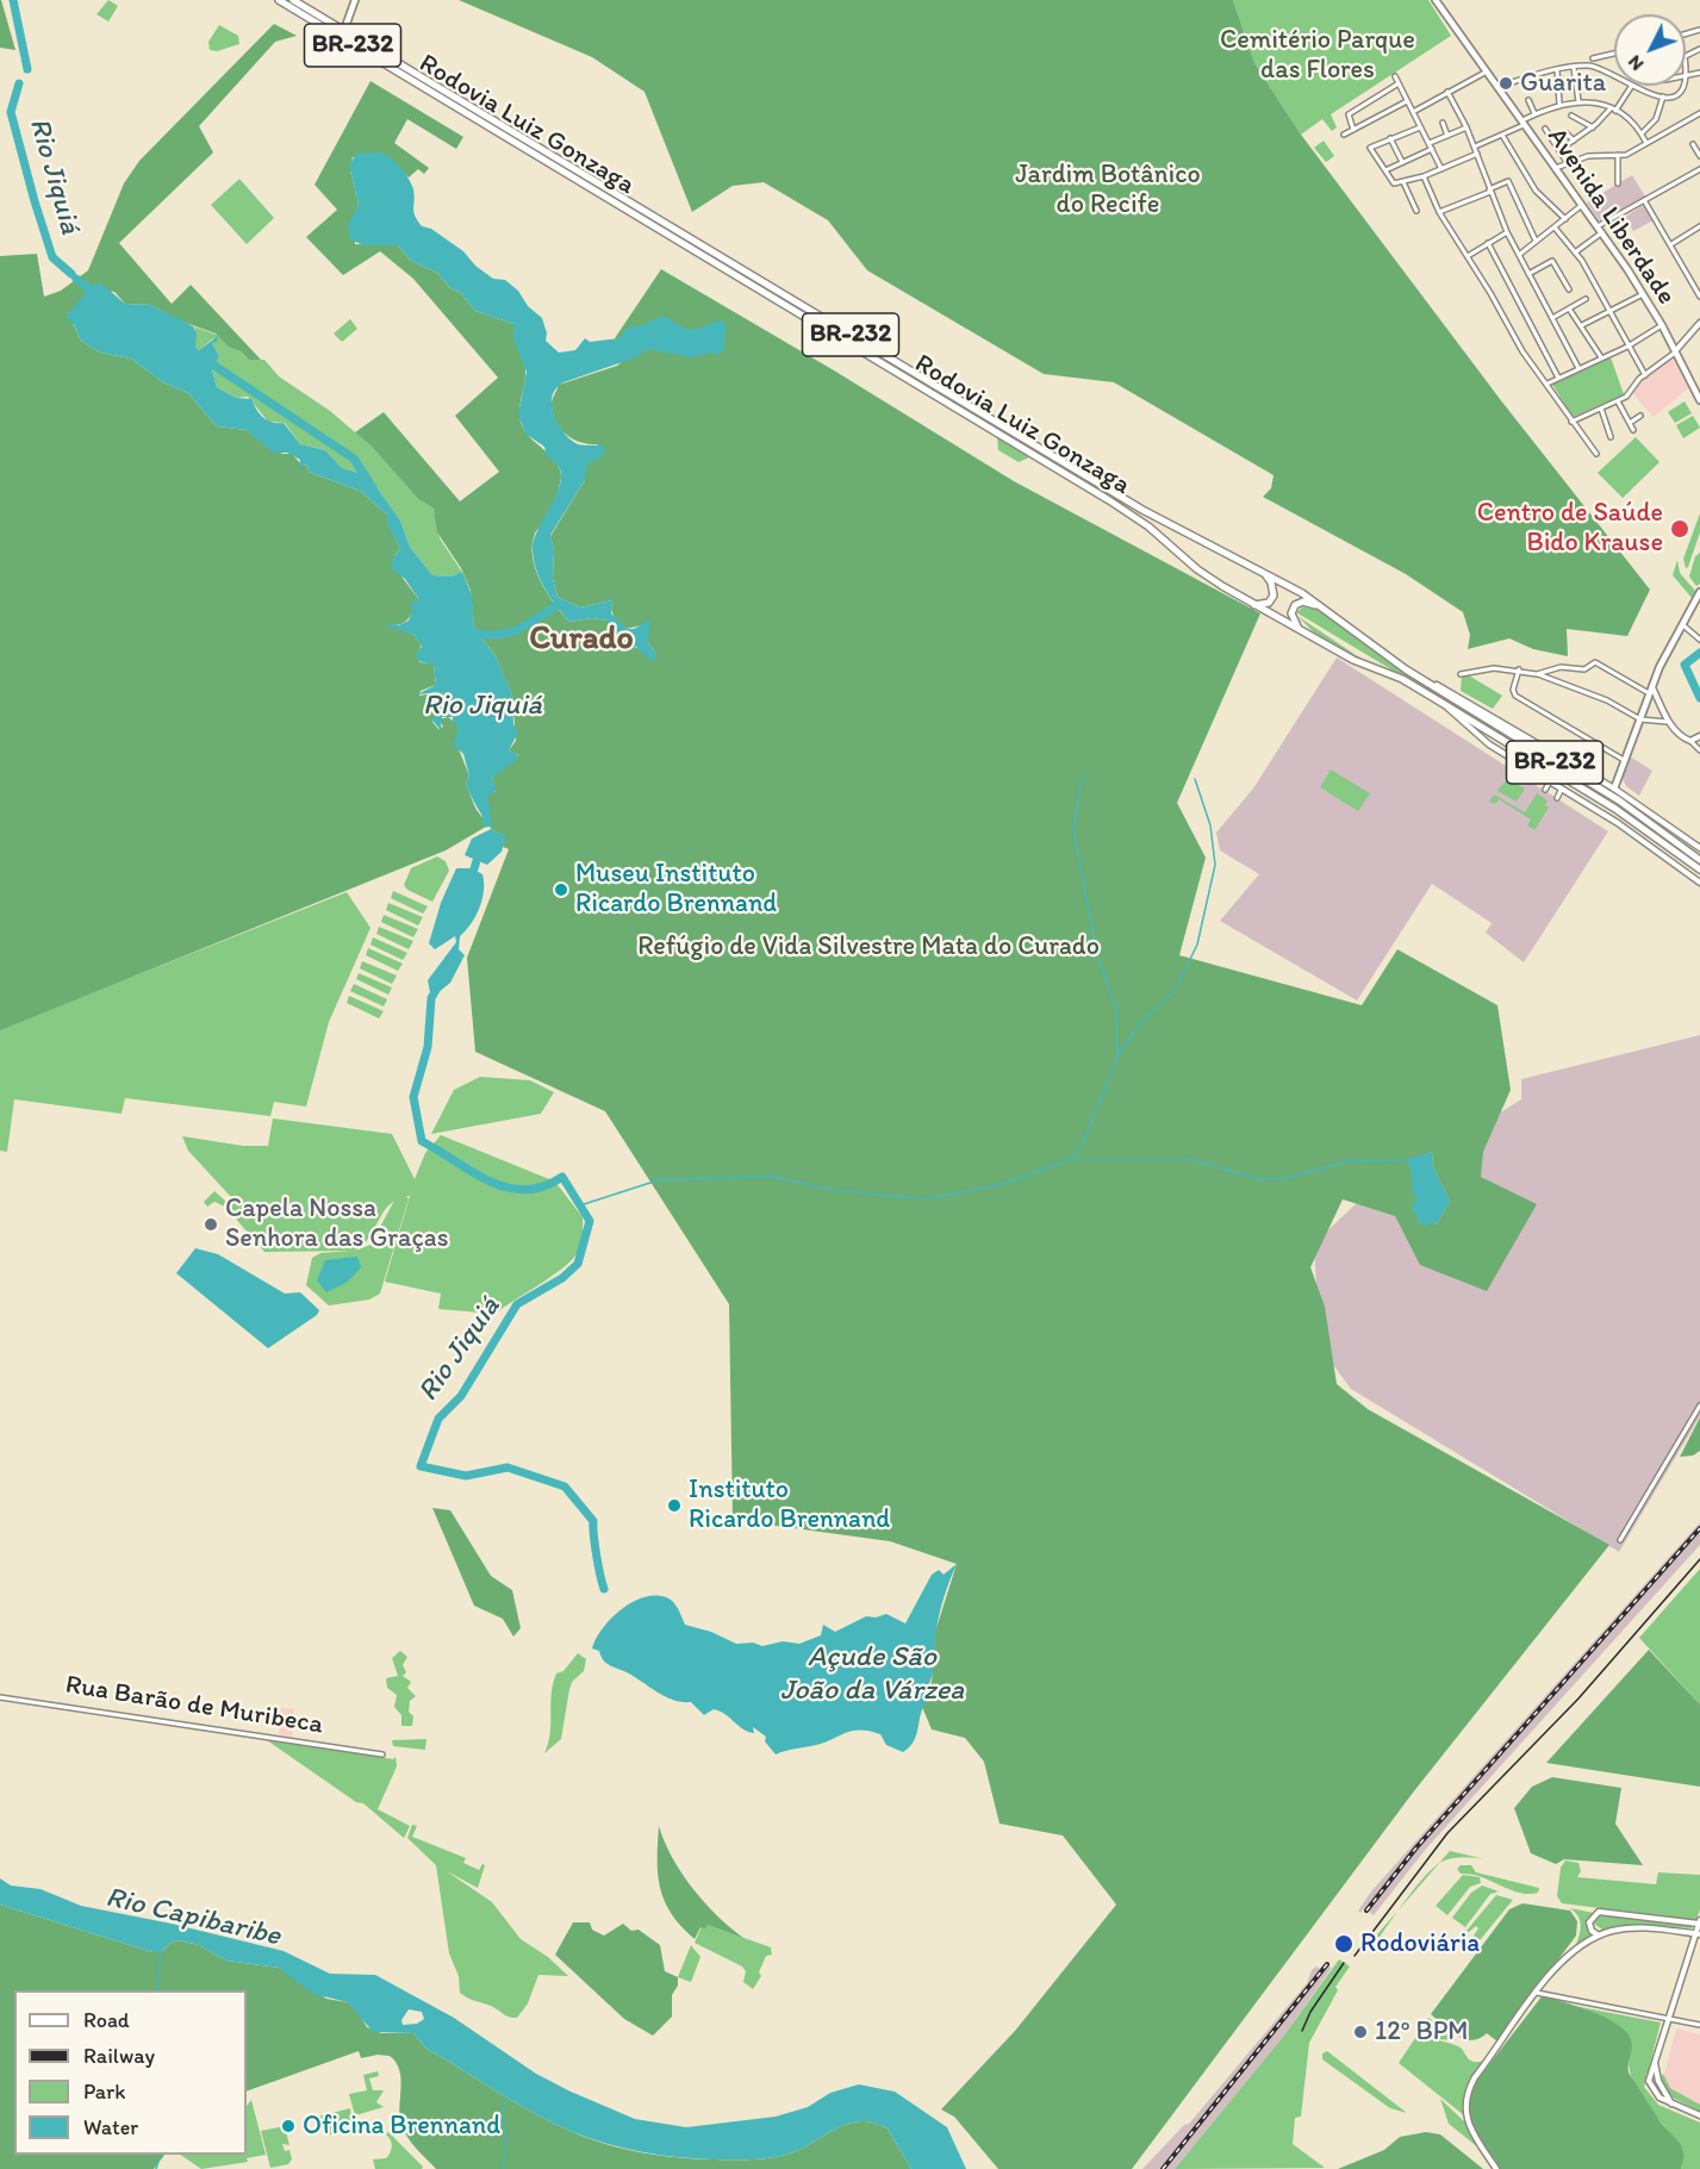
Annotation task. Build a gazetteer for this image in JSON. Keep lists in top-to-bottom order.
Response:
{
  "streets": {
    "highway": ["BR-232", "Rodovia Luiz Gonzaga"],
    "main road": ["Avenida Liberdade"],
    "street": ["Rua Barão de Muribeca"]
  },
  "districts": ["Curado"],
  "water": ["Rio Jiquiá", "Açude São João da Várzea", "Rio Capibaribe"],
  "parks": ["Cemitério Parque das Flores", "Jardim Botânico do Recife", "Refúgio de Vida Silvestre Mata do Curado"],
  "places": [
    "Guarita",
    "Centro de Saúde Bido Krause",
    "Museu Instituto Ricardo Brennand",
    "Capela Nossa Senhora das Graças",
    "Instituto Ricardo Brennand",
    "Rodoviária",
    "12º BPM",
    "Oficina Brennand"
  ],
  "legend": [
    "Road",
    "Railway",
    "Park",
    "Water"
  ],
  "north": "bottom left"
}
